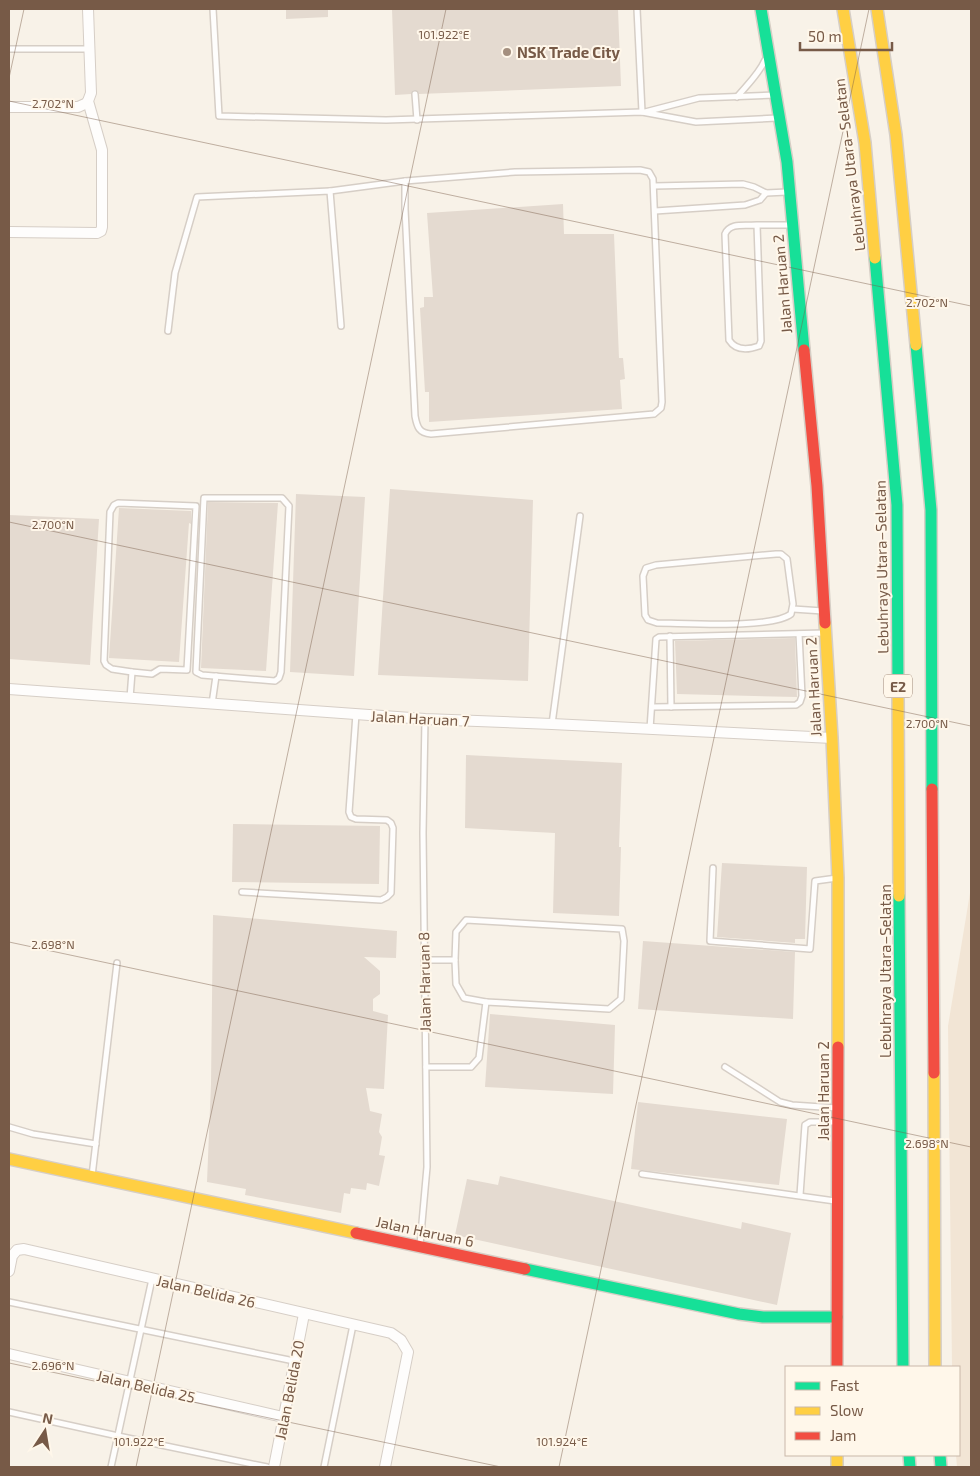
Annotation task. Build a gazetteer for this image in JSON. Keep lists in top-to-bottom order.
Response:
{
  "streets": {
    "main road": [
      "Lebuhraya Utara–Selatan",
      "Jalan Haruan 2",
      "E2",
      "Jalan Haruan 6"
    ],
    "street": [
      "Jalan Haruan 7",
      "Jalan Belida 26",
      "Jalan Belida 25",
      "Jalan Belida 20"
    ],
    "lane": ["Jalan Haruan 8"]
  },
  "crossings": [
    ["Jalan Haruan 2", "Jalan Haruan 7"],
    ["Jalan Haruan 2", "Jalan Haruan 6"],
    ["Jalan Haruan 7", "Jalan Haruan 8"],
    ["Jalan Haruan 8", "Jalan Haruan 6"],
    ["Jalan Belida 26", "Jalan Belida 20"],
    ["Jalan Belida 25", "Jalan Belida 20"]
  ],
  "places": ["NSK Trade City"],
  "legend": ["Fast", "Slow", "Jam"],
  "scale_bar": "50 m",
  "north": "top",
  "coordinates": [
    "101.922°E",
    "2.702°N",
    "2.700°N",
    "2.698°N",
    "2.696°N",
    "101.924°E"
  ]
}
